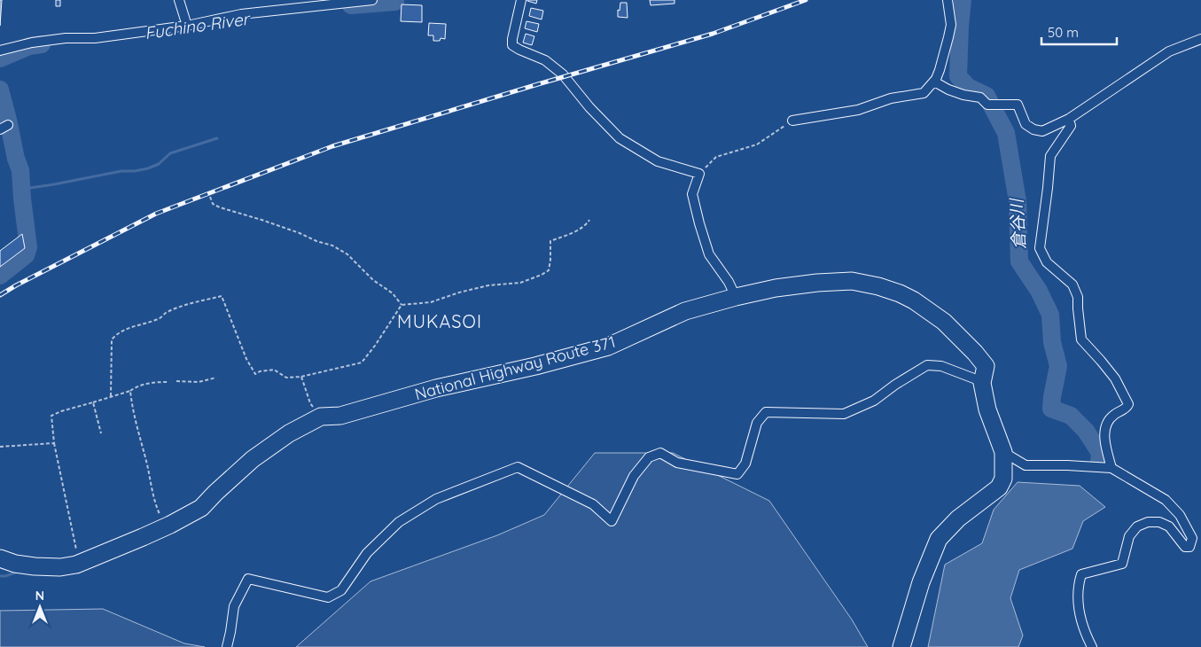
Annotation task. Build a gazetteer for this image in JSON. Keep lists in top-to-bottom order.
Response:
{
  "streets": {
    "highway": ["National Highway Route 371"]
  },
  "districts": ["MUKASOI"],
  "water": ["Fuchino River", "倉谷川"],
  "scale_bar": "50 m",
  "north": "top"
}
